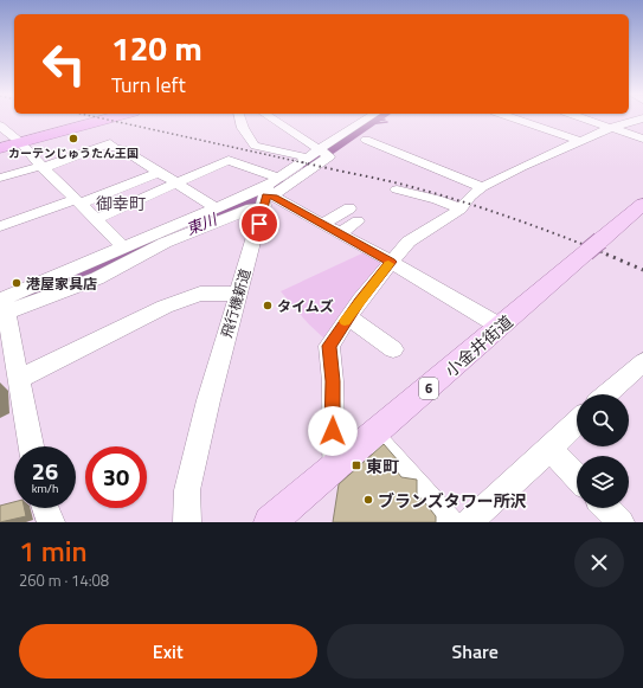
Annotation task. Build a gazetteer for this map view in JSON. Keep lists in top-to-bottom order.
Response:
{
  "streets": {
    "main road": ["小金井街道", "6"],
    "street": ["飛行機新道"]
  },
  "districts": ["御幸町"],
  "water": ["東川"],
  "places": {
    "other": [
      "カーテンじゅうたん王国",
      "港屋家具店",
      "タイムズ",
      "ブランズタワー所沢"
    ],
    "transit": ["東町"]
  },
  "page": {
    "turn": ["120 m", "Turn left"],
    "speed": "26 km/h",
    "limit": "30",
    "heading": ["1 min", "260 m · 14:08"],
    "buttons": ["Exit", "Share"]
  }
}
